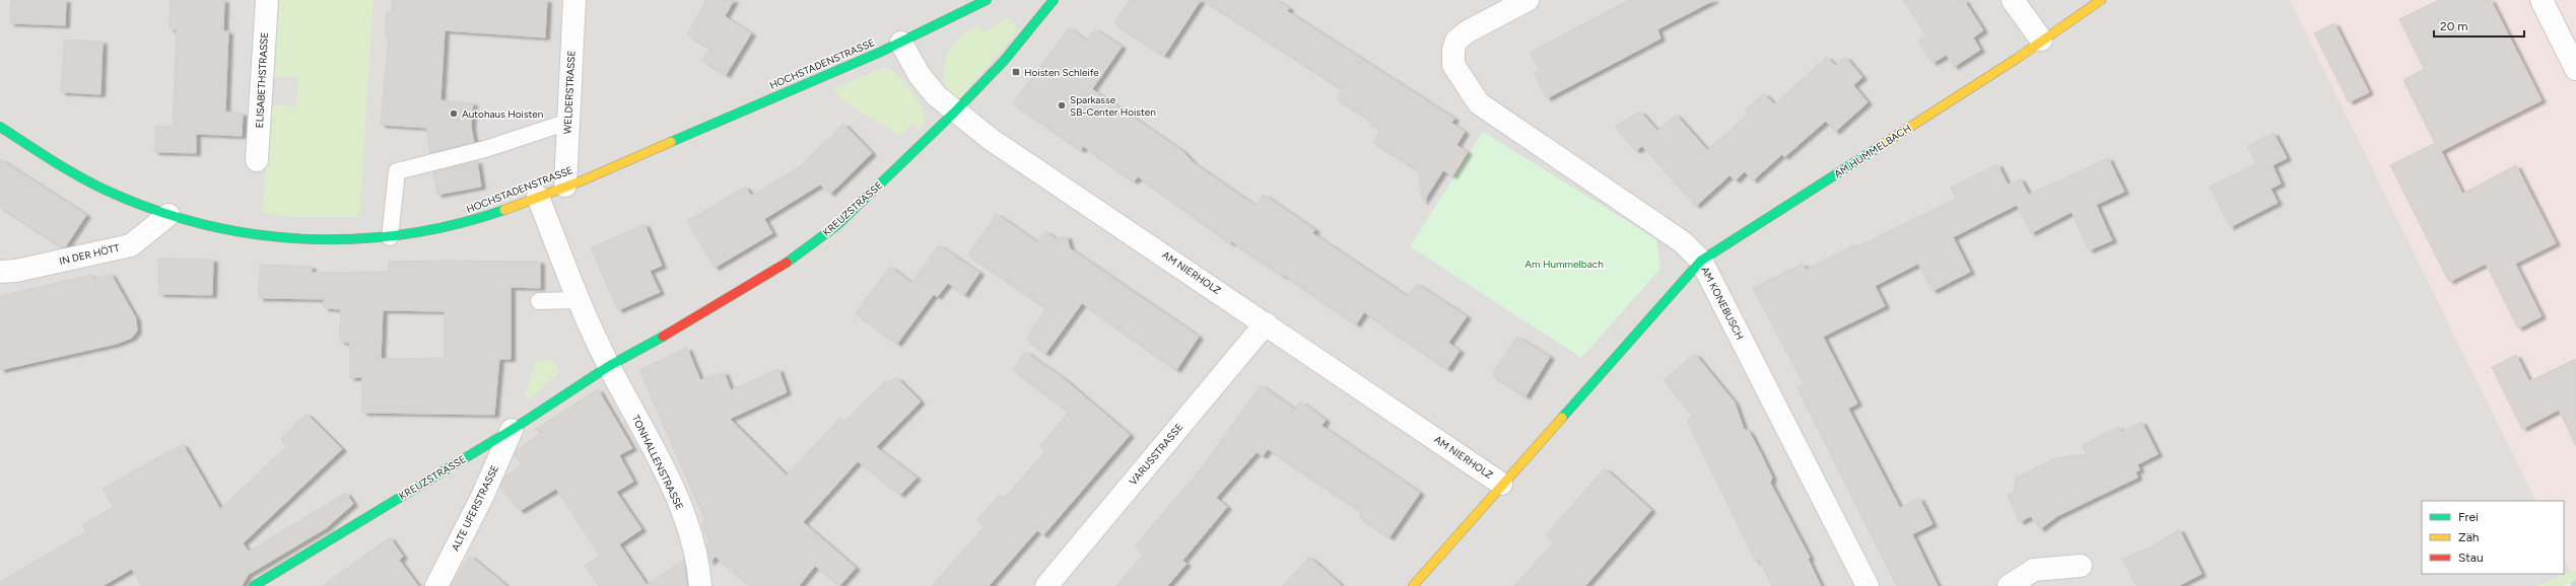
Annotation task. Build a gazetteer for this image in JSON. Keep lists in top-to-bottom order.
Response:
{
  "streets": {
    "street": [
      "HOCHSTADENSTRASSE",
      "ELISABETHSTRASSE",
      "WELDERSTRASSE",
      "AM HUMMELBACH",
      "KREUZSTRASSE",
      "IN DER HÖTT",
      "AM NIERHOLZ",
      "AM KONEBUSCH",
      "VARUSSTRASSE",
      "TONHALLENSTRASSE",
      "ALTE UFERSTRASSE"
    ]
  },
  "crossings": [
    ["HOCHSTADENSTRASSE", "WELDERSTRASSE"],
    ["HOCHSTADENSTRASSE", "IN DER HÖTT"],
    ["HOCHSTADENSTRASSE", "AM NIERHOLZ"],
    ["AM HUMMELBACH", "AM NIERHOLZ"],
    ["AM HUMMELBACH", "AM KONEBUSCH"],
    ["KREUZSTRASSE", "AM NIERHOLZ"],
    ["KREUZSTRASSE", "TONHALLENSTRASSE"],
    ["KREUZSTRASSE", "ALTE UFERSTRASSE"],
    ["AM NIERHOLZ", "VARUSSTRASSE"]
  ],
  "parks": ["Am Hummelbach"],
  "places": {
    "transit": ["Hoisten Schleife"],
    "other": ["Sparkasse SB-Center Hoisten", "Autohaus Hoisten"]
  },
  "legend": ["Frei", "Zäh", "Stau"],
  "scale_bar": "20 m"
}
